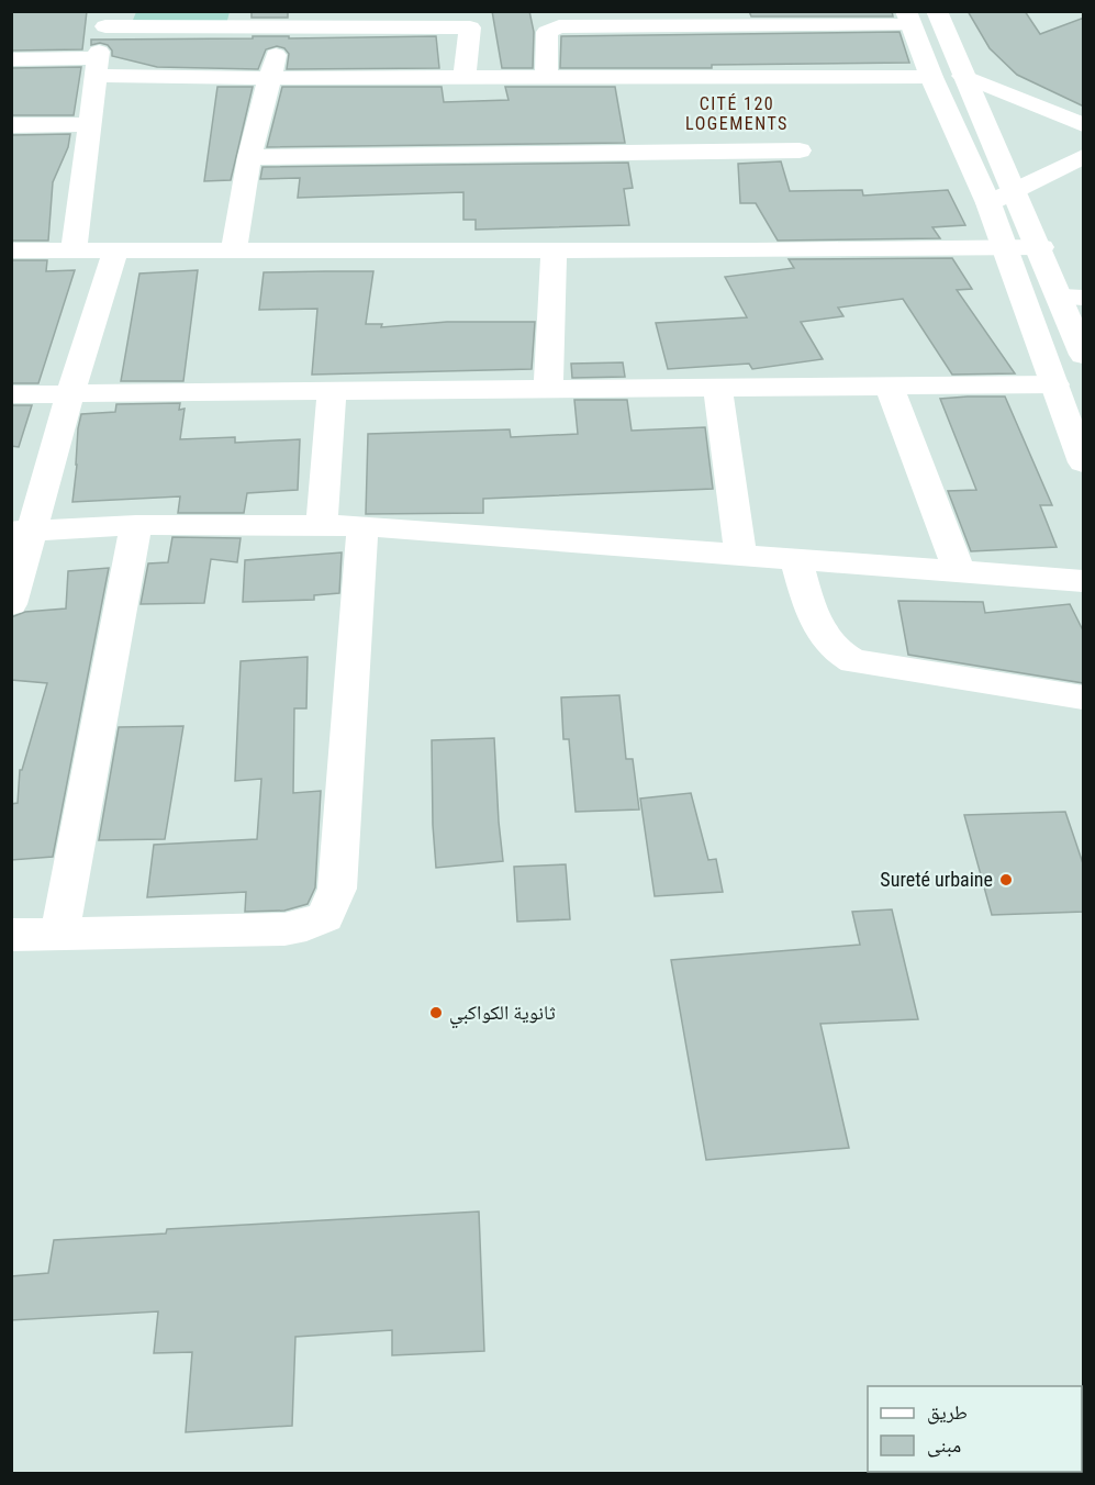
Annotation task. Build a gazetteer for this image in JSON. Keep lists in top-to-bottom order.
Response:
{
  "districts": ["CITÉ 120 LOGEMENTS"],
  "places": ["Sureté urbaine", "ثانوية الكواكبي"],
  "legend": ["طريق", "مبنى"]
}
